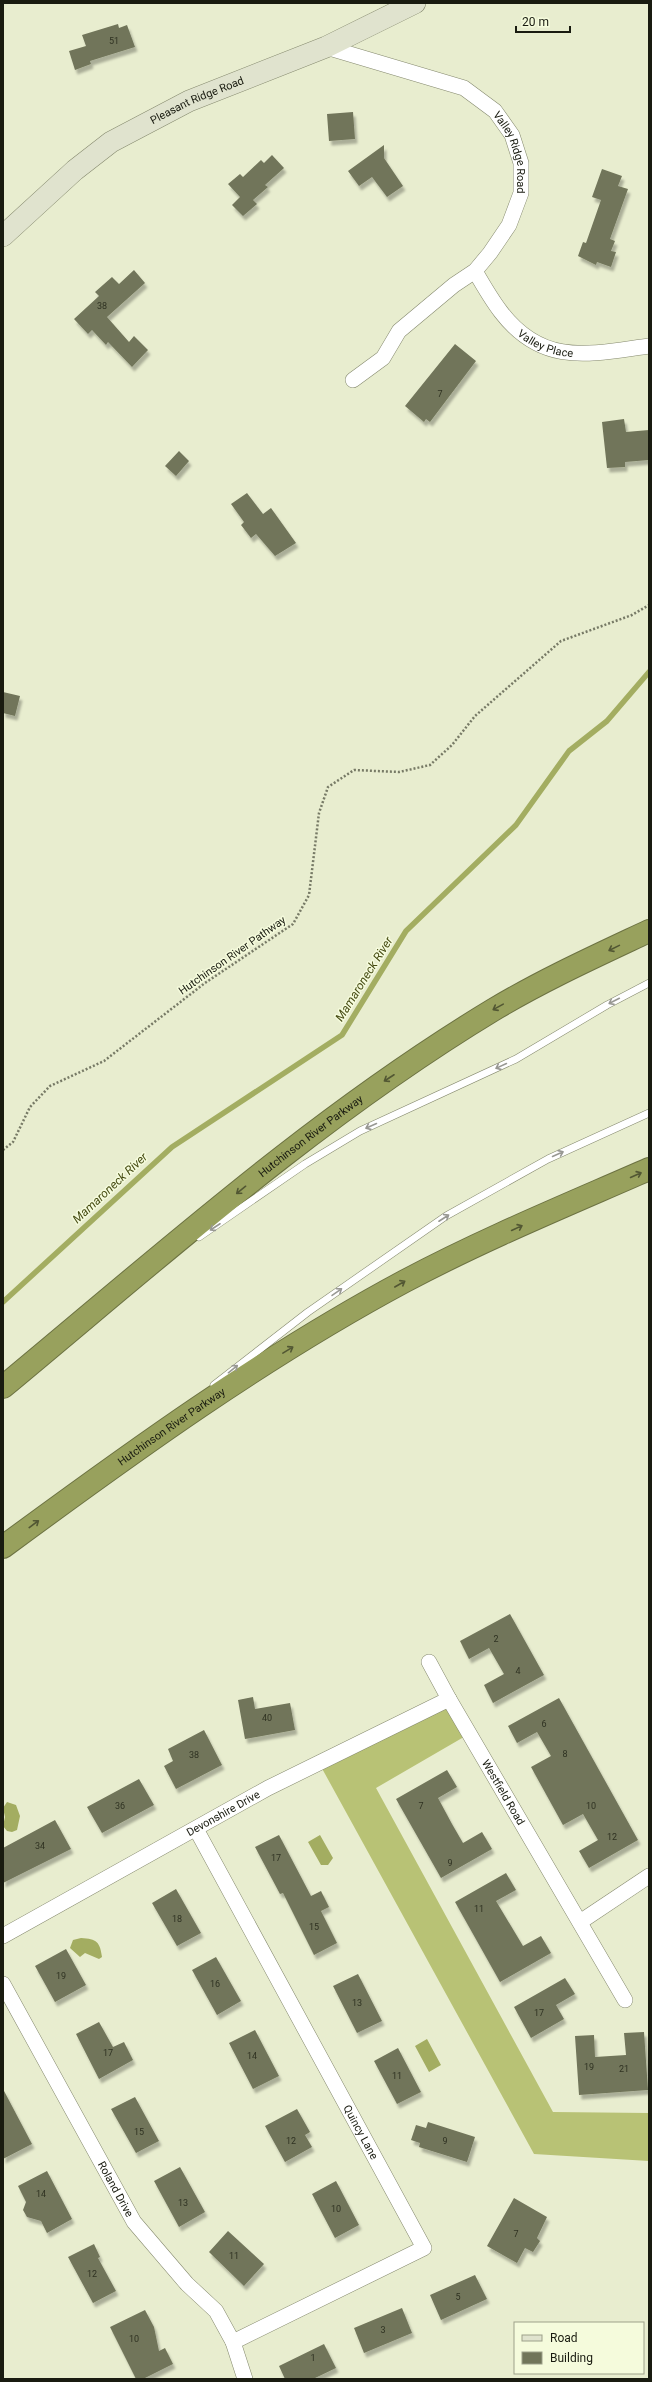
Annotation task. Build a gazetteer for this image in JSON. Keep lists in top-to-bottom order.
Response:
{
  "streets": {
    "highway": ["Hutchinson River Parkway"],
    "street": [
      "Pleasant Ridge Road",
      "Valley Ridge Road",
      "Valley Place",
      "Westfield Road",
      "Devonshire Drive",
      "Quincy Lane",
      "Roland Drive"
    ],
    "path": ["Hutchinson River Pathway"]
  },
  "crossings": [
    ["Pleasant Ridge Road", "Valley Ridge Road"],
    ["Valley Ridge Road", "Valley Place"],
    ["Westfield Road", "Devonshire Drive"],
    ["Devonshire Drive", "Quincy Lane"],
    ["Quincy Lane", "Roland Drive"]
  ],
  "water": ["Mamaroneck River"],
  "house_numbers": [
    "51",
    "38",
    "7",
    "2",
    "4",
    "40",
    "6",
    "8",
    "38",
    "36",
    "7",
    "10",
    "12",
    "34",
    "17",
    "9",
    "11",
    "18",
    "15",
    "19",
    "16",
    "13",
    "17",
    "17",
    "14",
    "19",
    "21",
    "11",
    "15",
    "12",
    "9",
    "14",
    "13",
    "10",
    "7",
    "11",
    "12",
    "5",
    "3",
    "10",
    "1"
  ],
  "legend": ["Road", "Building"],
  "scale_bar": "20 m"
}
